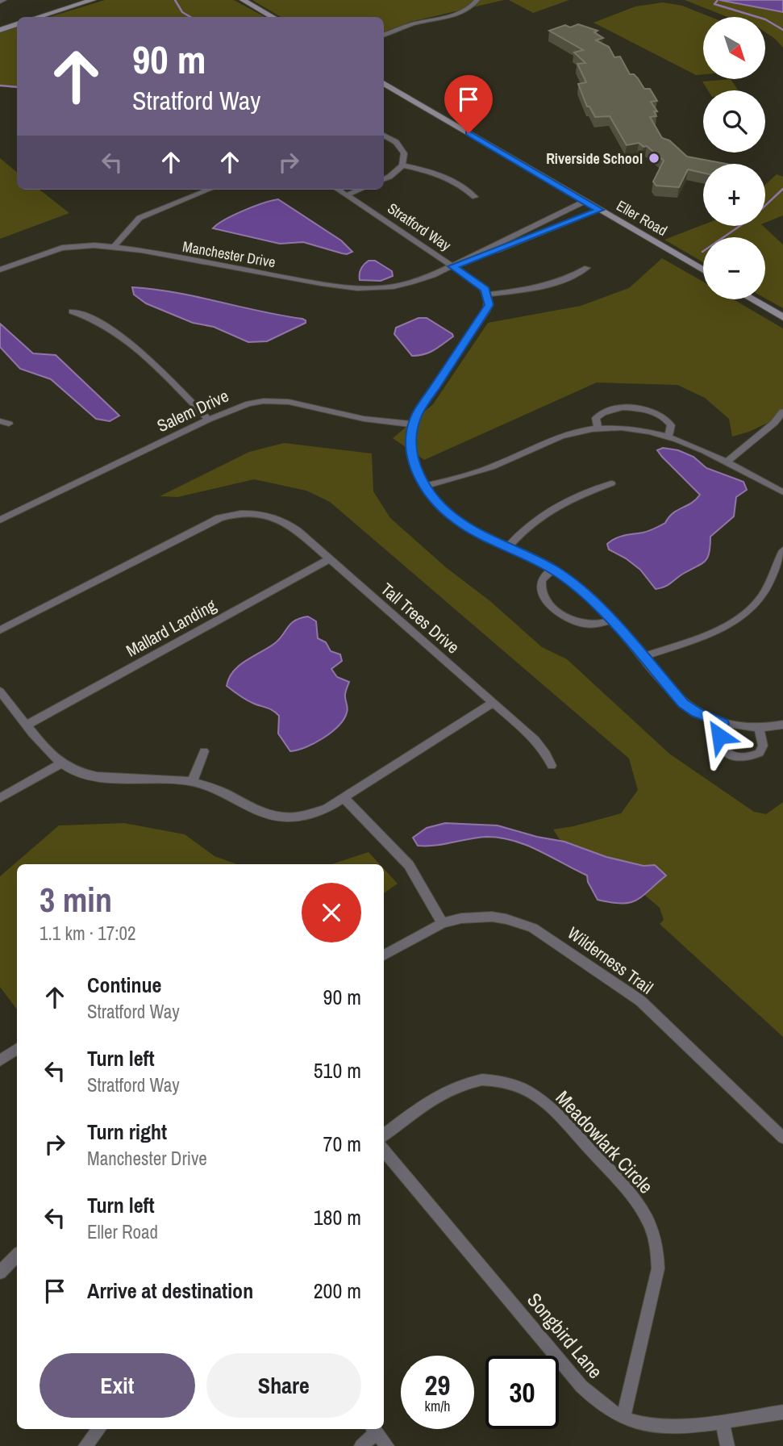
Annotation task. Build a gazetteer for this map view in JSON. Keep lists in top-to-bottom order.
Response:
{
  "streets": {
    "street": [
      "Eller Road",
      "Stratford Way",
      "Manchester Drive",
      "Salem Drive",
      "Tall Trees Drive",
      "Mallard Landing",
      "Wilderness Trail",
      "Meadowlark Circle",
      "Songbird Lane"
    ]
  },
  "crossings": [
    ["Eller Road", "Manchester Drive"],
    ["Stratford Way", "Manchester Drive"],
    ["Tall Trees Drive", "Mallard Landing"],
    ["Meadowlark Circle", "Songbird Lane"]
  ],
  "places": ["Riverside School"],
  "north": "bottom right",
  "page": {
    "map_buttons": ["+", "−"],
    "turn": ["90 m", "Stratford Way"],
    "heading": ["3 min", "1.1 km · 17:02"],
    "list": [
      {
        "name": "Continue",
        "note": "Stratford Way",
        "value": "90 m"
      },
      {
        "name": "Turn left",
        "note": "Stratford Way",
        "value": "510 m"
      },
      {
        "name": "Turn right",
        "note": "Manchester Drive",
        "value": "70 m"
      },
      {
        "name": "Turn left",
        "note": "Eller Road",
        "value": "180 m"
      },
      {
        "name": "Arrive at destination",
        "value": "200 m"
      }
    ],
    "buttons": ["Exit", "Share"],
    "speed": "29 km/h",
    "limit": "30"
  }
}
